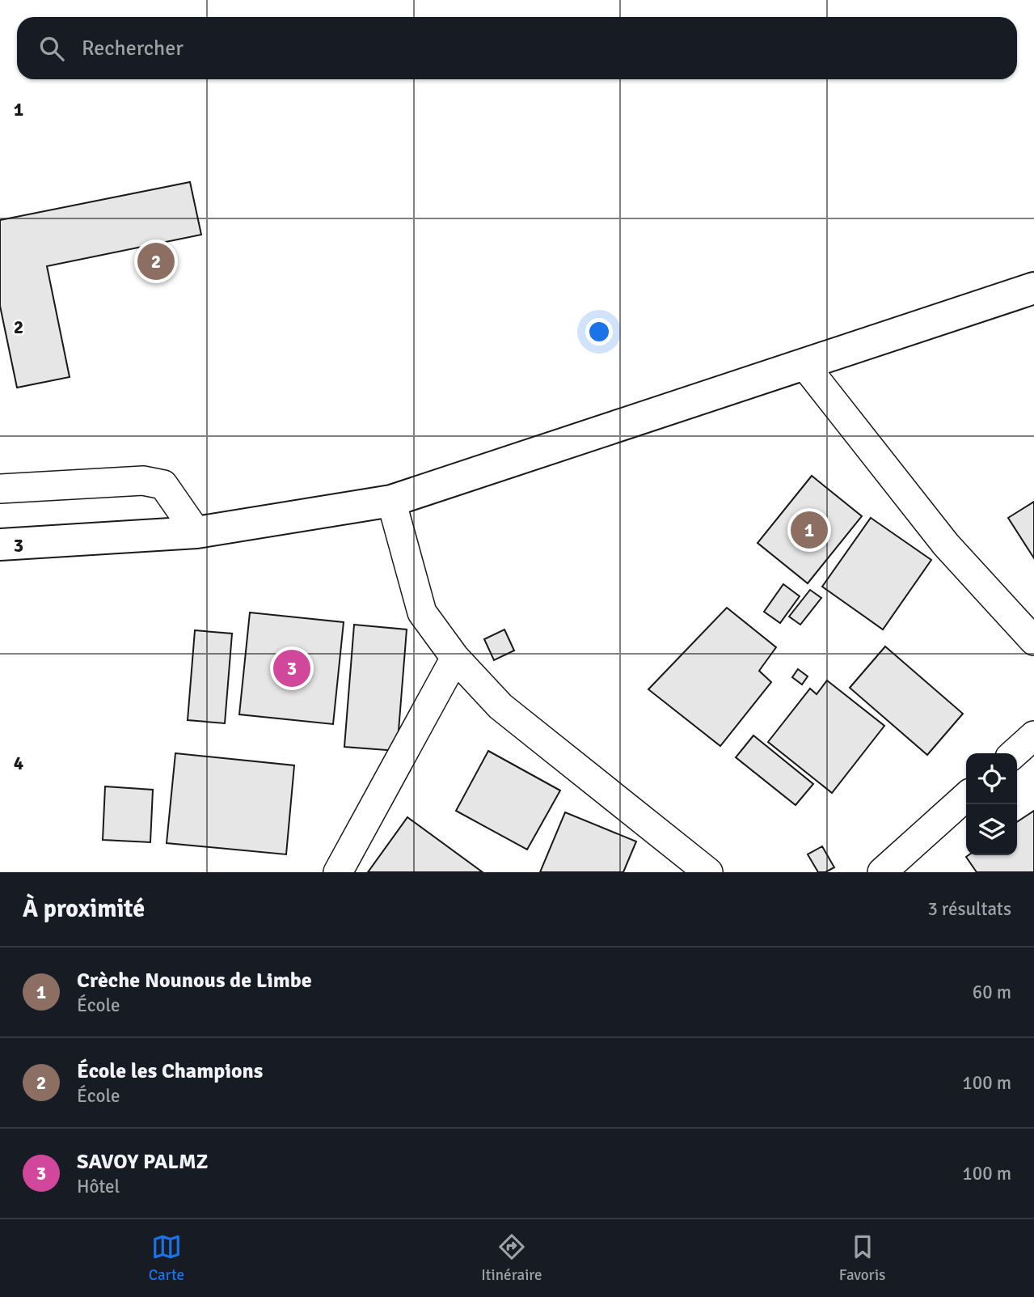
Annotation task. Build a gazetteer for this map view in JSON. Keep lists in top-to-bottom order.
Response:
{
  "page": {
    "search": "Rechercher",
    "pins": ["2", "1", "3"],
    "heading": ["À proximité", "3 résultats"],
    "list": [
      {
        "mark": "1",
        "name": "Crèche Nounous de Limbe",
        "note": "École",
        "value": "60 m"
      },
      {
        "mark": "2",
        "name": "École les Champions",
        "note": "École",
        "value": "100 m"
      },
      {
        "mark": "3",
        "name": "SAVOY PALMZ",
        "note": "Hôtel",
        "value": "100 m"
      }
    ],
    "nav": ["Carte", "Itinéraire", "Favoris"]
  },
  "grid": {
    "rows": [
      "1",
      "2",
      "3",
      "4"
    ]
  }
}
